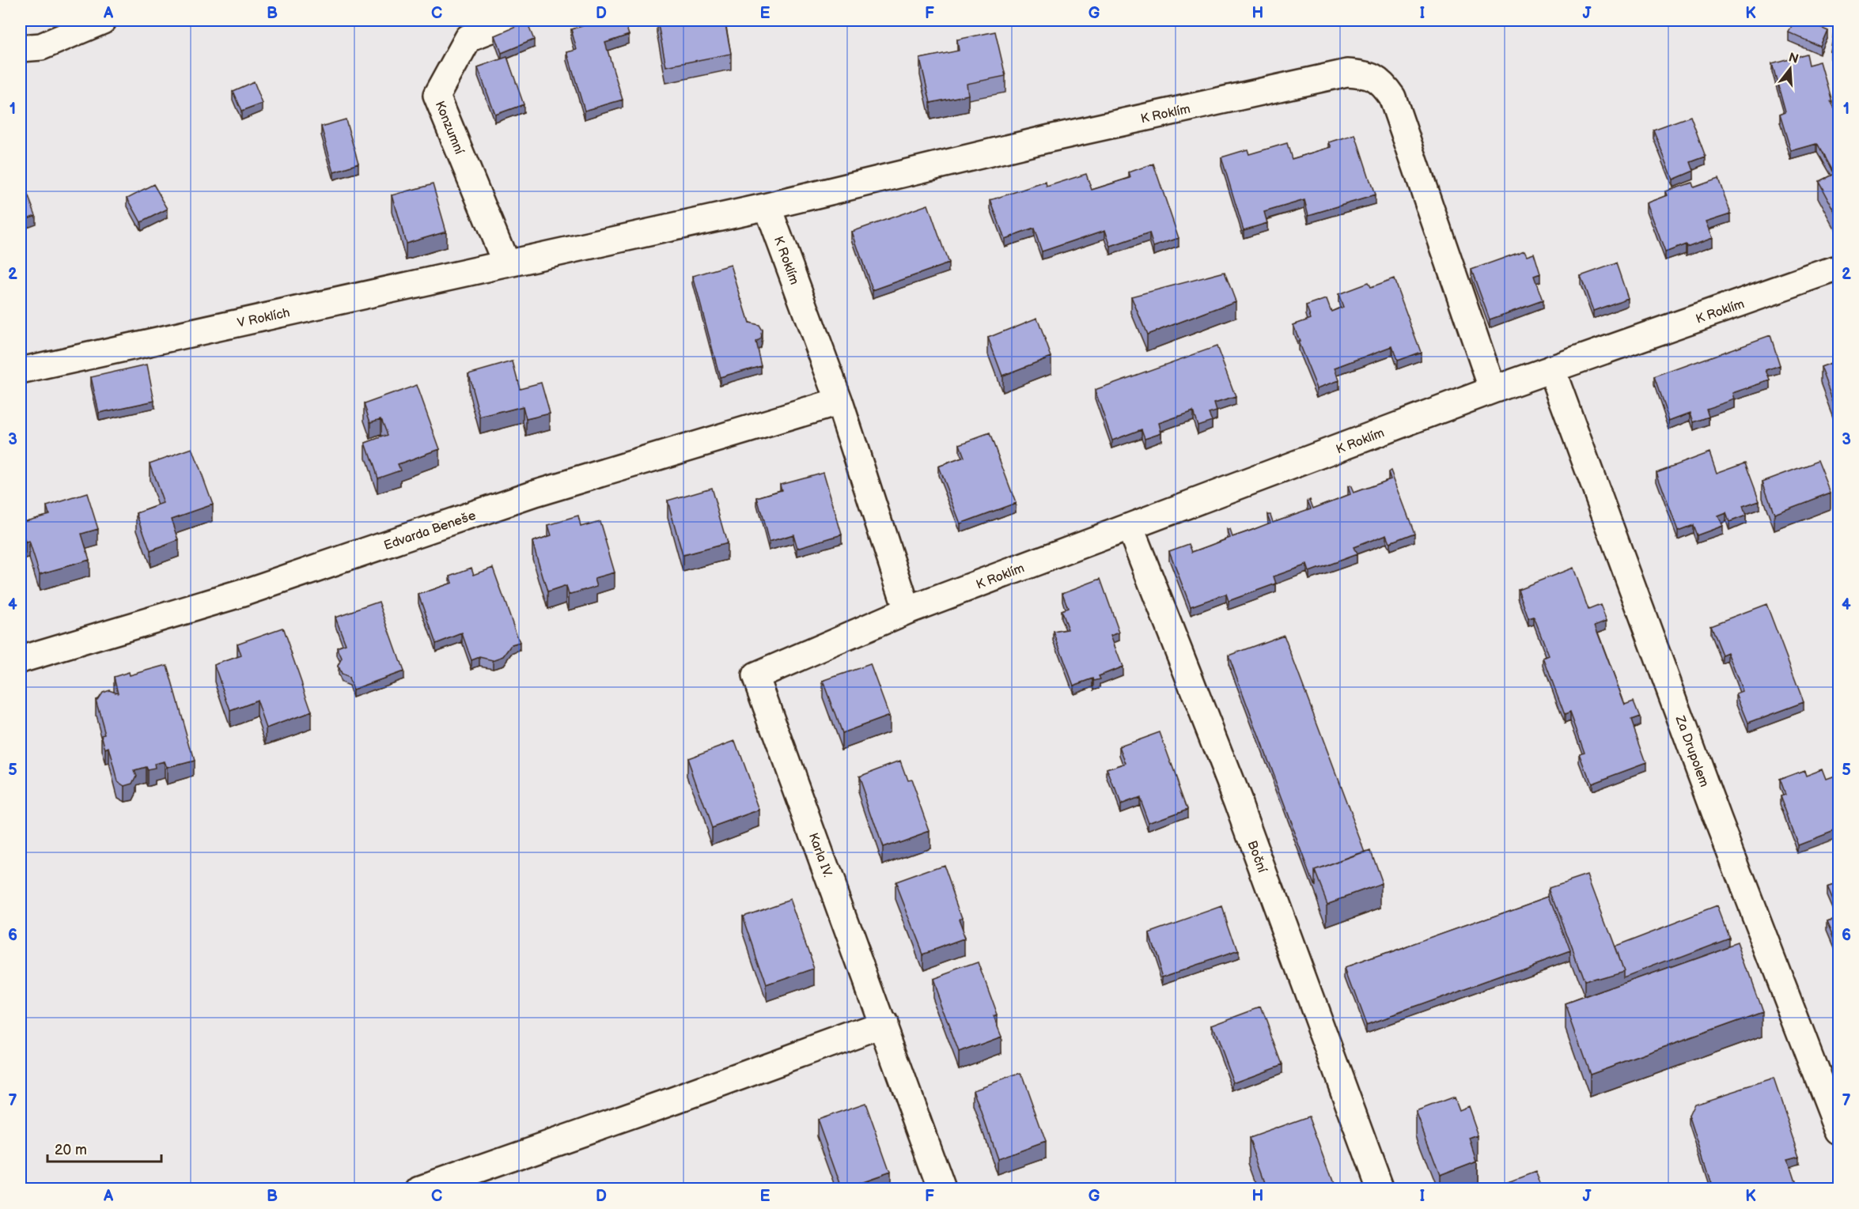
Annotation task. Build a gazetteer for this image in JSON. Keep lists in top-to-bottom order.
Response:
{
  "streets": {
    "street": [
      "K Roklím",
      "Konzumní",
      "V Roklích",
      "Edvarda Beneše",
      "Za Drupolem",
      "Karla IV.",
      "Boční"
    ]
  },
  "crossings": [
    ["K Roklím", "Konzumní"],
    ["K Roklím", "V Roklích"],
    ["K Roklím", "Edvarda Beneše"],
    ["K Roklím", "Za Drupolem"],
    ["K Roklím", "Karla IV."],
    ["K Roklím", "Boční"],
    ["Konzumní", "V Roklích"]
  ],
  "scale_bar": "20 m",
  "north": "top",
  "grid": {
    "columns": [
      "A",
      "B",
      "C",
      "D",
      "E",
      "F",
      "G",
      "H",
      "I",
      "J",
      "K"
    ],
    "rows": [
      "1",
      "2",
      "3",
      "4",
      "5",
      "6",
      "7"
    ]
  }
}
